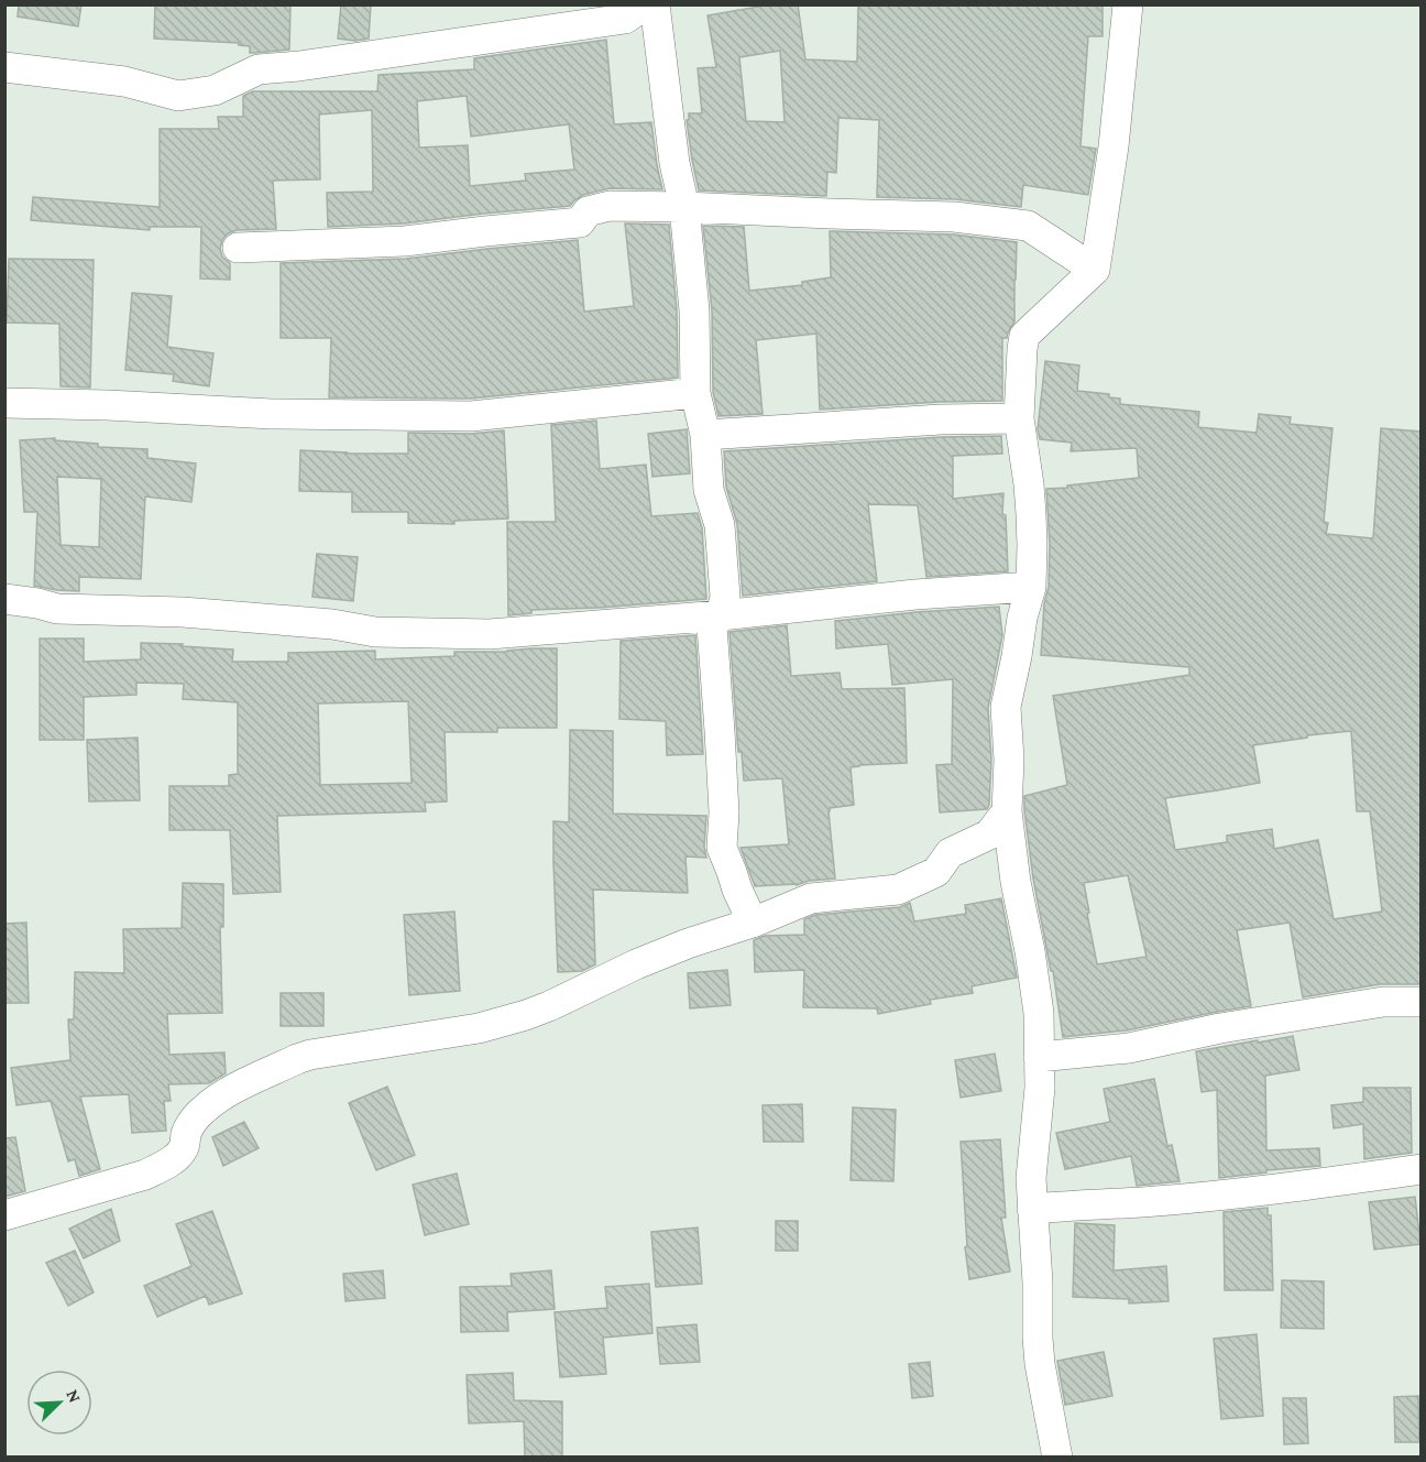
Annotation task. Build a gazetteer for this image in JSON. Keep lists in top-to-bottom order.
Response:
{
  "north": "top right"
}
